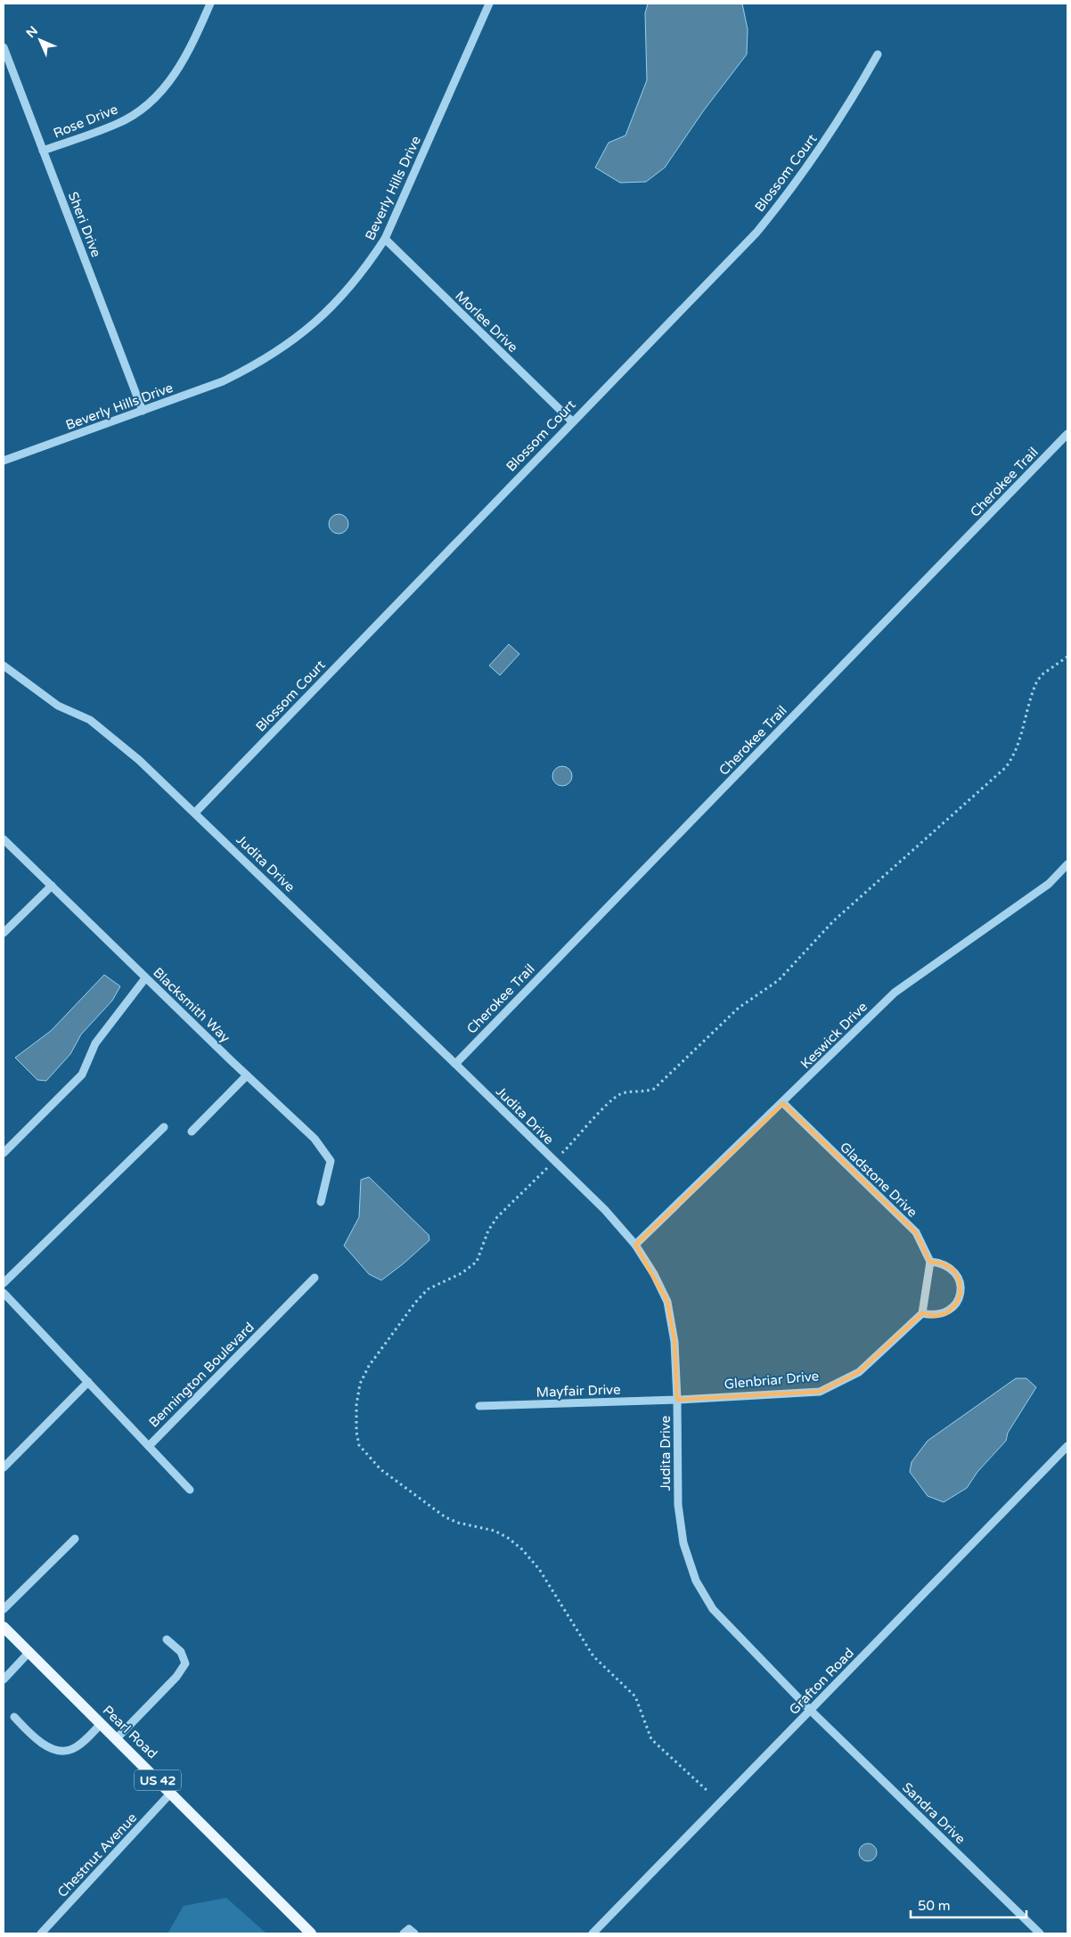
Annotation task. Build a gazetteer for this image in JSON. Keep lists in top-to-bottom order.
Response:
{
  "streets": {
    "main road": ["Pearl Road", "US 42"],
    "street": [
      "Rose Drive",
      "Blossom Court",
      "Beverly Hills Drive",
      "Sheri Drive",
      "Morlee Drive",
      "Cherokee Trail",
      "Judita Drive",
      "Blacksmith Way",
      "Keswick Drive",
      "Gladstone Drive",
      "Bennington Boulevard",
      "Glenbriar Drive",
      "Mayfair Drive",
      "Grafton Road",
      "Sandra Drive",
      "Chestnut Avenue"
    ]
  },
  "crossings": [
    ["Rose Drive", "Sheri Drive"],
    ["Blossom Court", "Morlee Drive"],
    ["Blossom Court", "Judita Drive"],
    ["Beverly Hills Drive", "Sheri Drive"],
    ["Beverly Hills Drive", "Morlee Drive"],
    ["Cherokee Trail", "Judita Drive"],
    ["Judita Drive", "Keswick Drive"],
    ["Judita Drive", "Glenbriar Drive"],
    ["Judita Drive", "Mayfair Drive"],
    ["Judita Drive", "Grafton Road"],
    ["Judita Drive", "Sandra Drive"],
    ["Keswick Drive", "Gladstone Drive"],
    ["Glenbriar Drive", "Mayfair Drive"],
    ["Grafton Road", "Sandra Drive"],
    ["Pearl Road", "Chestnut Avenue"]
  ],
  "scale_bar": "50 m",
  "north": "top left"
}
